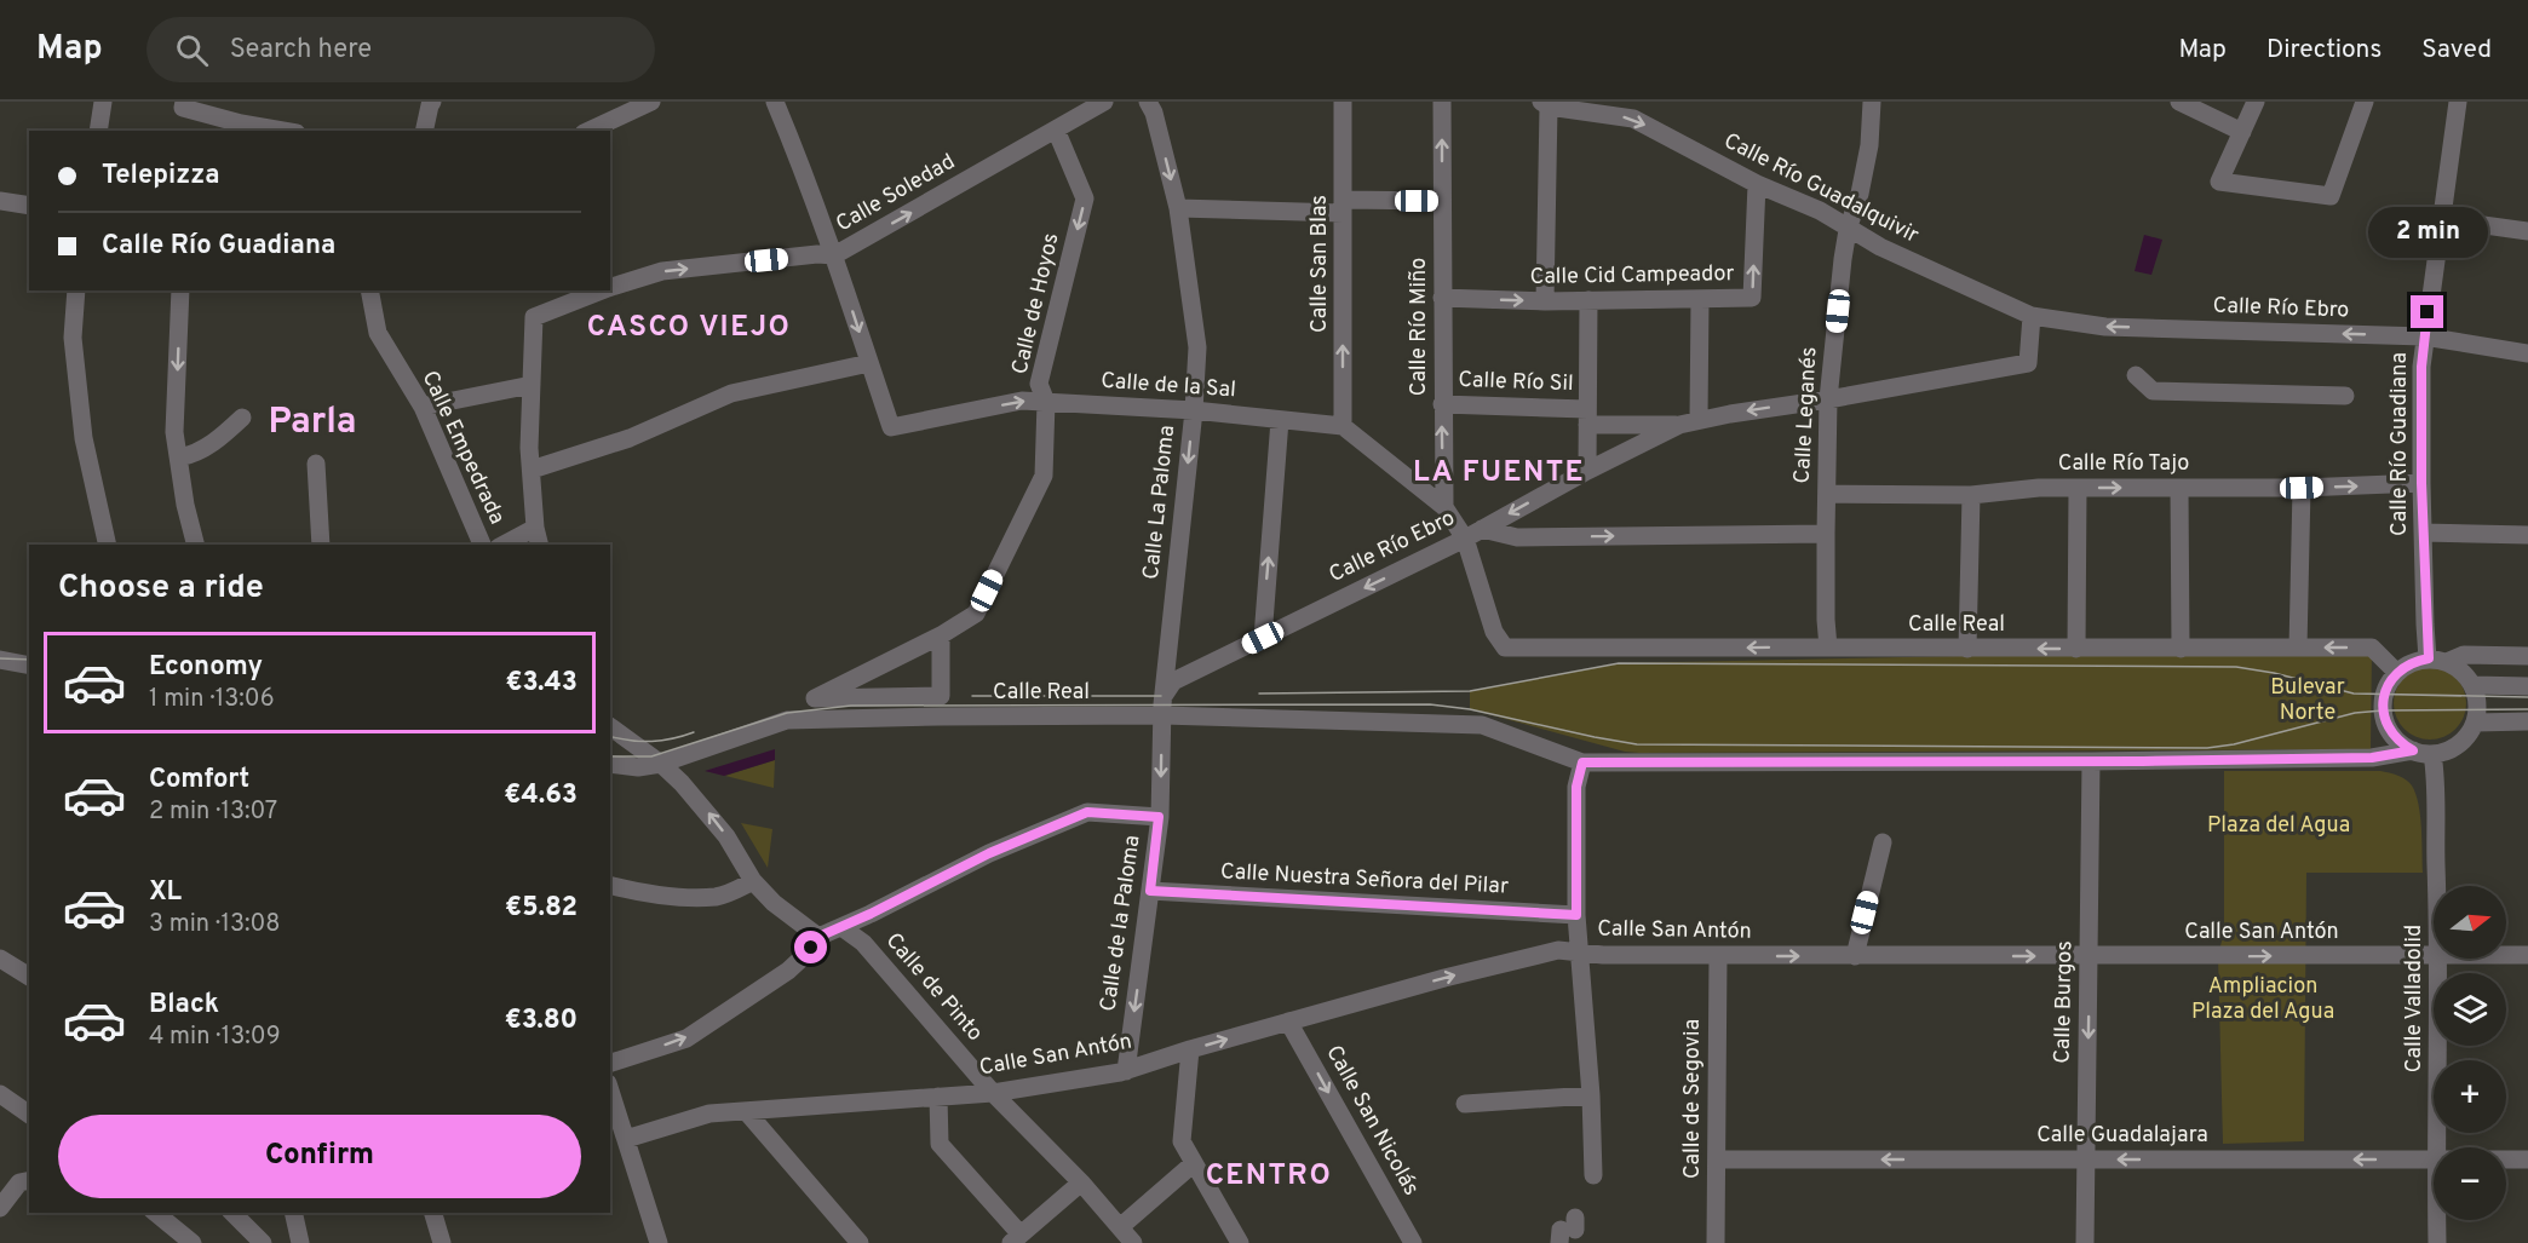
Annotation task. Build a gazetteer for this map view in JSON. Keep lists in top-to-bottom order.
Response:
{
  "streets": {
    "street": [
      "Calle Río Guadalquivir",
      "Calle Soledad",
      "Calle San Blas",
      "Calle Cid Campeador",
      "Calle de Hoyos",
      "Calle Río Ebro",
      "Calle Río Miño",
      "Calle Río Sil",
      "Calle de la Sal",
      "Calle Leganés",
      "Calle Río Guadiana",
      "Calle Empedrada",
      "Calle Río Tajo",
      "Calle La Paloma",
      "Calle Real",
      "Calle Nuestra Señora del Pilar",
      "Calle de la Paloma",
      "Calle San Antón",
      "Calle de Pinto",
      "Calle Valladolid",
      "Calle Burgos",
      "Calle de Segovia",
      "Calle San Nicolás",
      "Calle Guadalajara"
    ]
  },
  "crossings": [
    ["Calle Río Guadalquivir", "Calle Cid Campeador"],
    ["Calle Río Guadalquivir", "Calle Río Ebro"],
    ["Calle Río Guadalquivir", "Calle Leganés"],
    ["Calle Soledad", "Calle de Hoyos"],
    ["Calle Soledad", "Calle de la Sal"],
    ["Calle San Blas", "Calle de la Sal"],
    ["Calle Cid Campeador", "Calle Río Miño"],
    ["Calle de Hoyos", "Calle de la Sal"],
    ["Calle Río Ebro", "Calle Río Sil"],
    ["Calle Río Ebro", "Calle Leganés"],
    ["Calle Río Ebro", "Calle Río Guadiana"],
    ["Calle Río Ebro", "Calle La Paloma"],
    ["Calle Río Ebro", "Calle Real"],
    ["Calle Río Ebro", "Calle de la Paloma"],
    ["Calle Río Miño", "Calle Río Sil"],
    ["Calle de la Sal", "Calle La Paloma"],
    ["Calle Leganés", "Calle Río Tajo"],
    ["Calle Leganés", "Calle Real"],
    ["Calle Río Guadiana", "Calle Río Tajo"],
    ["Calle Río Guadiana", "Calle Real"],
    ["Calle Río Guadiana", "Calle Valladolid"],
    ["Calle La Paloma", "Calle de la Paloma"],
    ["Calle Real", "Calle de la Paloma"],
    ["Calle Real", "Calle Valladolid"],
    ["Calle Nuestra Señora del Pilar", "Calle de la Paloma"],
    ["Calle de la Paloma", "Calle San Antón"],
    ["Calle San Antón", "Calle de Pinto"],
    ["Calle San Antón", "Calle Burgos"],
    ["Calle San Antón", "Calle de Segovia"],
    ["Calle San Antón", "Calle San Nicolás"],
    ["Calle Burgos", "Calle Guadalajara"],
    ["Calle de Segovia", "Calle Guadalajara"]
  ],
  "one_way": [
    "Calle Río Guadalquivir",
    "Calle San Blas",
    "Calle de Hoyos",
    "Calle de la Paloma",
    "Calle San Antón",
    "Calle Burgos",
    "Calle Guadalajara"
  ],
  "districts": [
    "CASCO VIEJO",
    "Parla",
    "LA FUENTE",
    "CENTRO"
  ],
  "parks": ["Bulevar Norte", "Plaza del Agua", "Ampliacion Plaza del Agua"],
  "north": "right",
  "page": {
    "header": "Map",
    "search": "Search here",
    "nav": ["Map", "Directions", "Saved"],
    "banner": ["Telepizza", "Calle Río Guadiana"],
    "bubble": "2 min",
    "heading": "Choose a ride",
    "list": [
      {
        "name": "Economy",
        "note": "1 min · 13:06",
        "value": "€3.43"
      },
      {
        "name": "Comfort",
        "note": "2 min · 13:07",
        "value": "€4.63"
      },
      {
        "name": "XL",
        "note": "3 min · 13:08",
        "value": "€5.82"
      },
      {
        "name": "Black",
        "note": "4 min · 13:09",
        "value": "€3.80"
      }
    ],
    "map_buttons": ["+", "−"],
    "buttons": "Confirm"
  }
}
